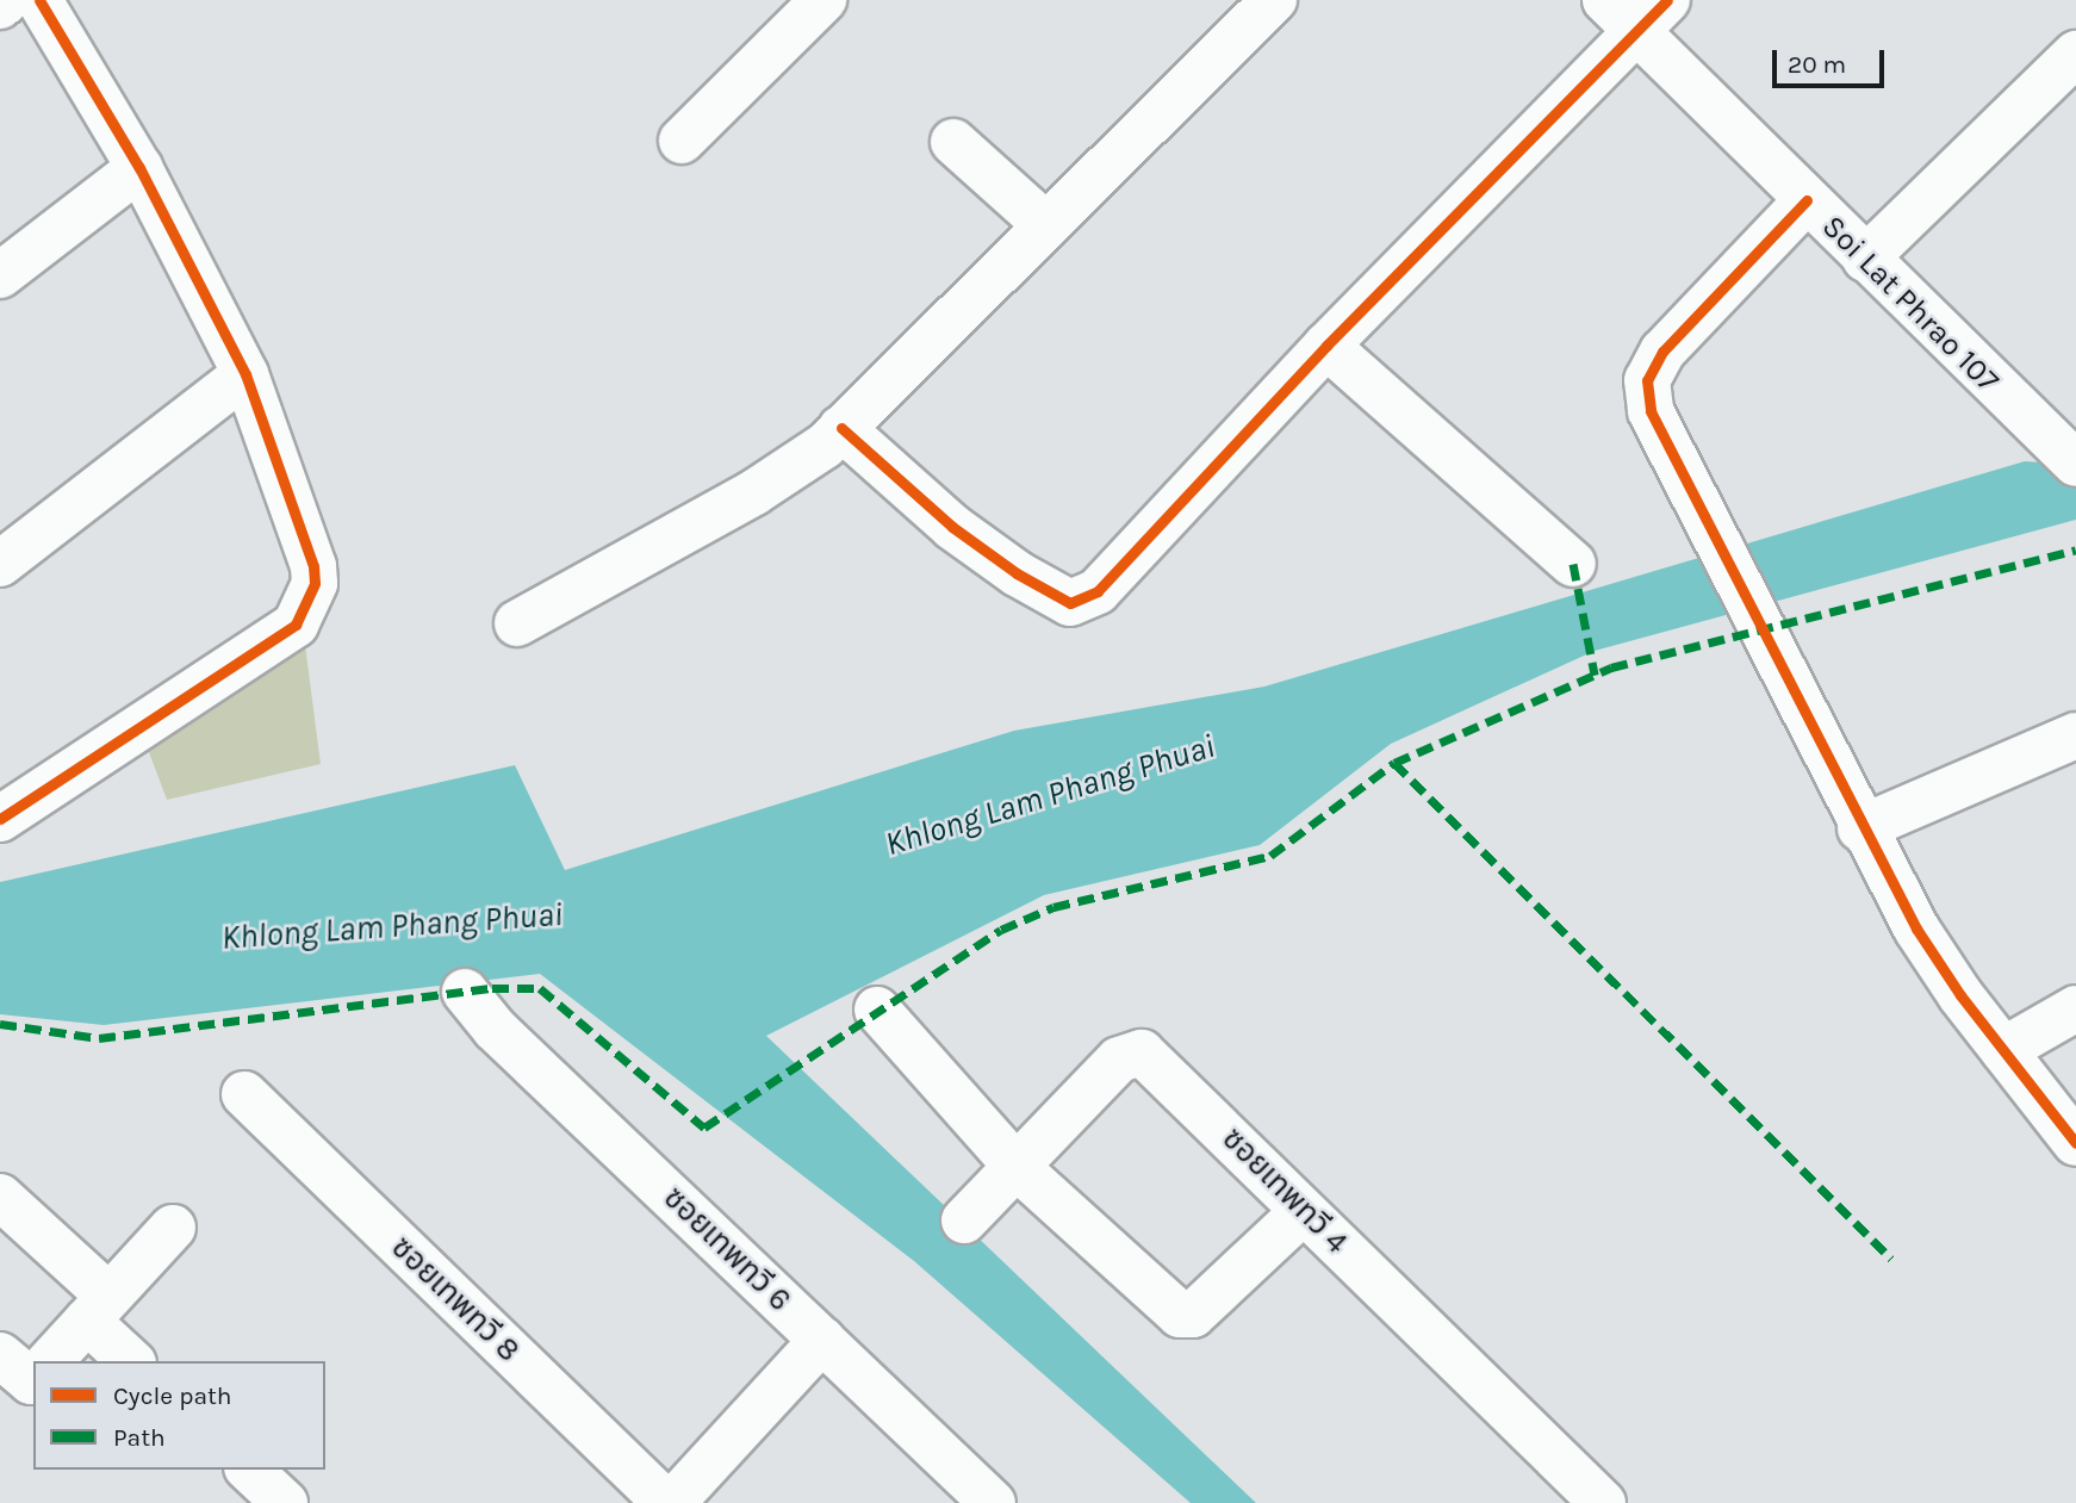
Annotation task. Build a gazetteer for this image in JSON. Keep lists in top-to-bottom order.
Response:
{
  "streets": {
    "street": [
      "Soi Lat Phrao 107",
      "ซอยเทพทวี 4",
      "ซอยเทพทวี 6",
      "ซอยเทพทวี 8"
    ]
  },
  "water": ["Khlong Lam Phang Phuai"],
  "legend": ["Cycle path", "Path"],
  "scale_bar": "20 m"
}
